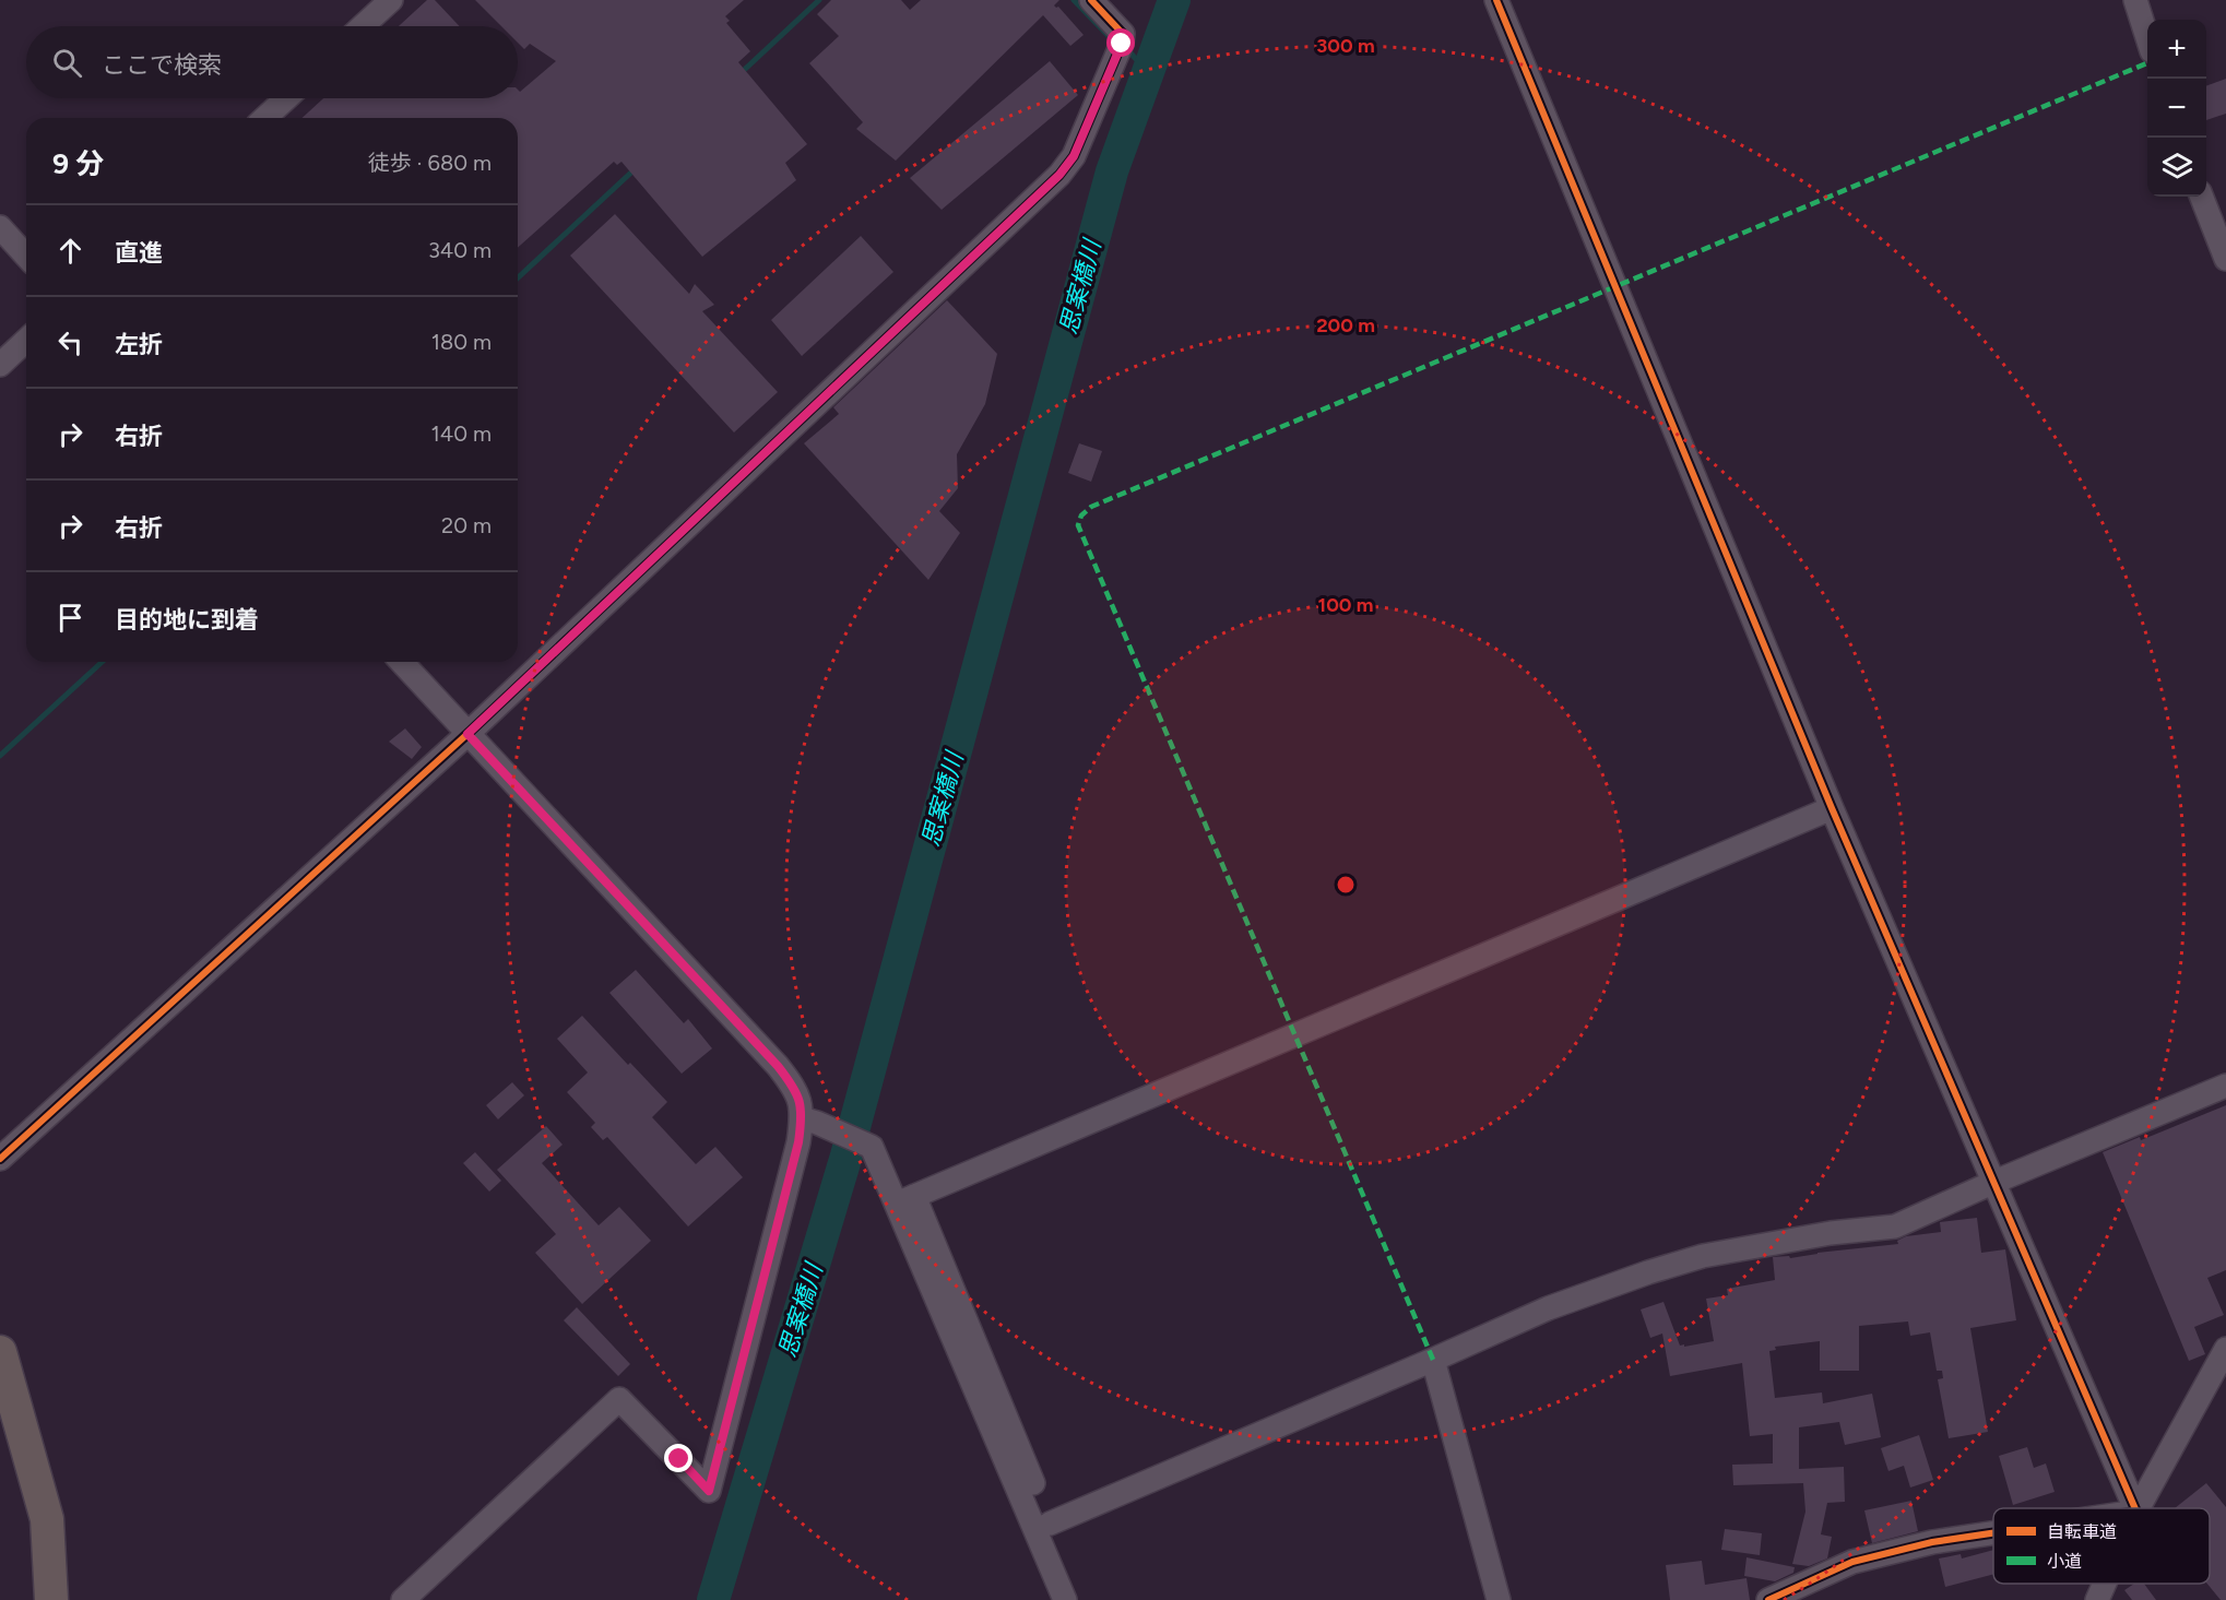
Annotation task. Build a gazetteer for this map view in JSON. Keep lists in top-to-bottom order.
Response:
{
  "water": ["思案橋川"],
  "legend": ["自転車道", "小道"],
  "page": {
    "map_buttons": ["+", "−"],
    "search": "ここで検索",
    "heading": ["9 分", "徒歩 · 680 m"],
    "list": [
      ["直進", "340 m"],
      ["左折", "180 m"],
      ["右折", "140 m"],
      ["右折", "20 m"],
      "目的地に到着"
    ]
  },
  "rings": ["300 m", "200 m", "100 m"]
}
